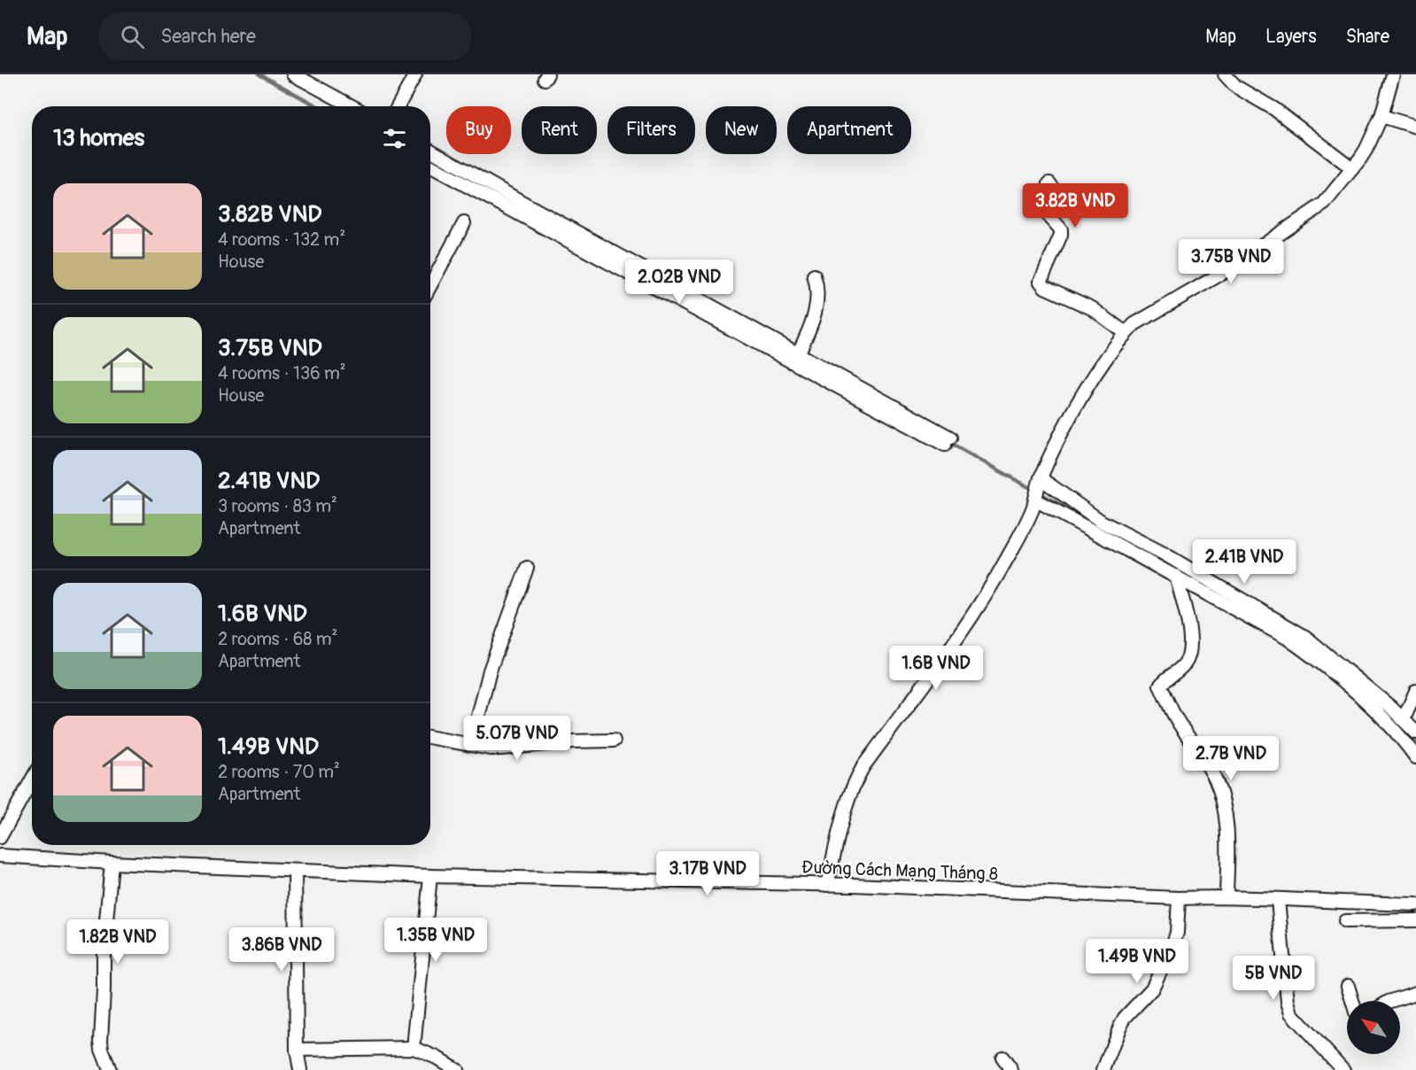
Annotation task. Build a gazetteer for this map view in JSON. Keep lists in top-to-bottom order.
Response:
{
  "streets": {
    "street": ["Đường Cách Mạng Tháng 8"]
  },
  "north": "top left",
  "page": {
    "header": "Map",
    "search": "Search here",
    "nav": ["Map", "Layers", "Share"],
    "chip": [
      "Buy",
      "Rent",
      "Filters",
      "New",
      "Apartment"
    ],
    "heading": "13 homes",
    "list": [
      {
        "name": "3.82B VND",
        "note": "4 rooms · 132 m² · House"
      },
      {
        "name": "3.75B VND",
        "note": "4 rooms · 136 m² · House"
      },
      {
        "name": "2.41B VND",
        "note": "3 rooms · 83 m² · Apartment"
      },
      {
        "name": "1.6B VND",
        "note": "2 rooms · 68 m² · Apartment"
      },
      {
        "name": "1.49B VND",
        "note": "2 rooms · 70 m² · Apartment"
      }
    ],
    "price": [
      "3.82B VND",
      "3.75B VND",
      "2.02B VND",
      "2.41B VND",
      "1.6B VND",
      "5.07B VND",
      "2.7B VND",
      "3.17B VND",
      "1.35B VND",
      "1.82B VND",
      "3.86B VND",
      "1.49B VND",
      "5B VND"
    ]
  }
}
